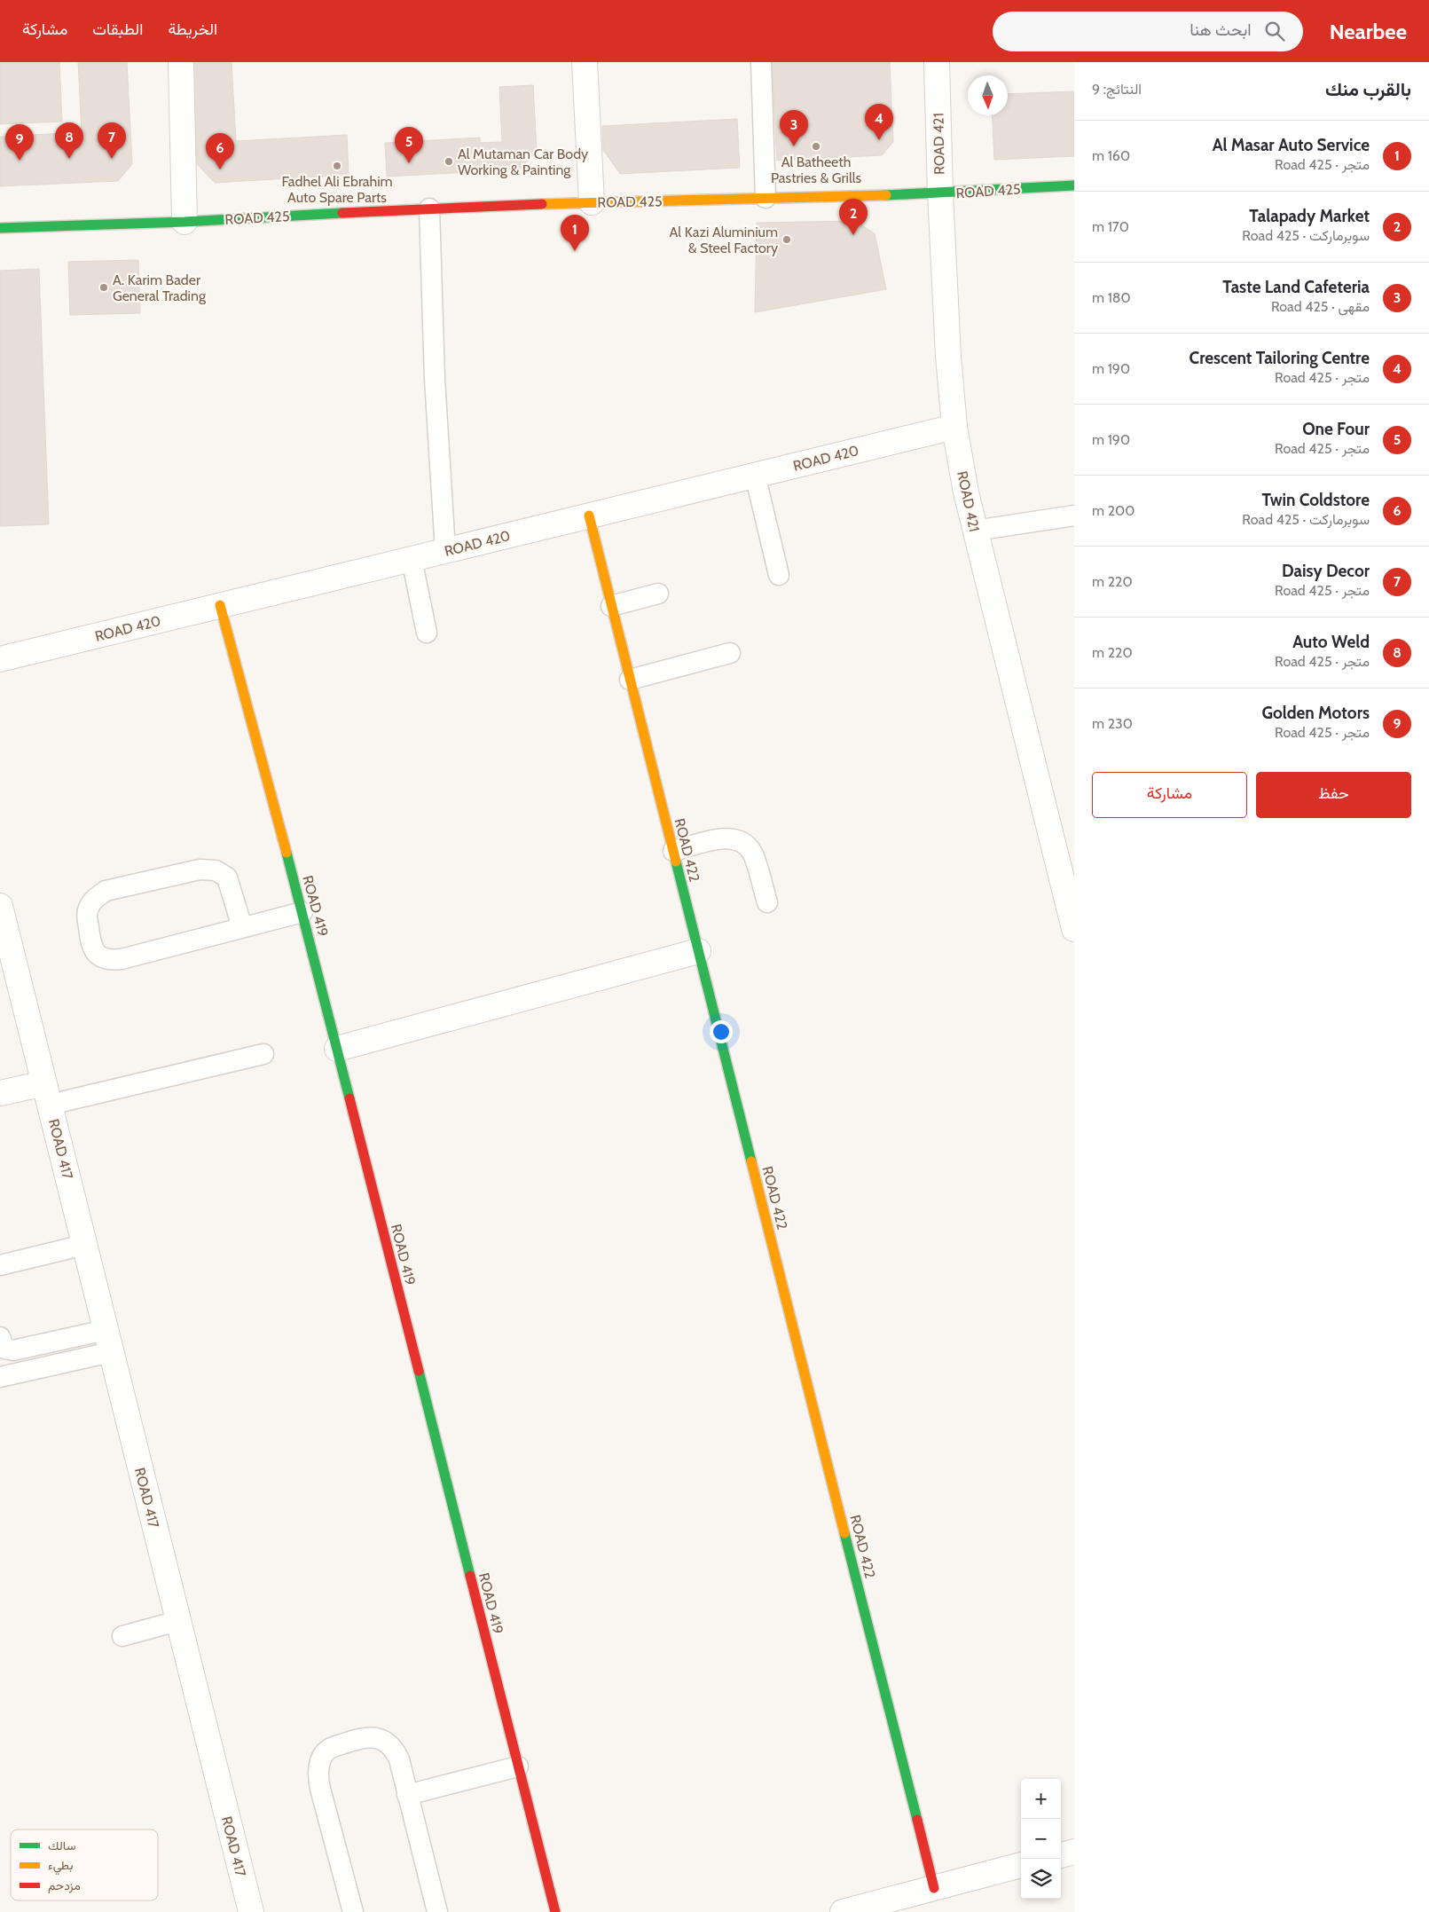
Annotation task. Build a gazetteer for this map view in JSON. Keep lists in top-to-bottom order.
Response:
{
  "streets": {
    "street": [
      "ROAD 421",
      "ROAD 425",
      "ROAD 420",
      "ROAD 422",
      "ROAD 419",
      "ROAD 417"
    ]
  },
  "crossings": [
    ["ROAD 421", "ROAD 425"],
    ["ROAD 421", "ROAD 420"],
    ["ROAD 420", "ROAD 422"],
    ["ROAD 420", "ROAD 419"]
  ],
  "places": [
    "Al Batheeth Pastries & Grills",
    "Al Mutaman Car Body Working & Painting",
    "Fadhel Ali Ebrahim Auto Spare Parts",
    "Al Kazi Aluminium & Steel Factory",
    "A. Karim Bader General Trading"
  ],
  "legend": ["سالك", "بطيء", "مزدحم"],
  "north": "bottom",
  "page": {
    "header": "Nearbee",
    "search": "ابحث هنا",
    "nav": ["الخريطة", "الطبقات", "مشاركة"],
    "heading": ["بالقرب منك", "النتائج: 9"],
    "pins": [
      "4",
      "3",
      "7",
      "8",
      "9",
      "5",
      "6",
      "2",
      "1"
    ],
    "list": [
      {
        "mark": "1",
        "name": "Al Masar Auto Service",
        "note": "متجر · Road 425",
        "value": "160 m"
      },
      {
        "mark": "2",
        "name": "Talapady Market",
        "note": "سوبرماركت · Road 425",
        "value": "170 m"
      },
      {
        "mark": "3",
        "name": "Taste Land Cafeteria",
        "note": "مقهى · Road 425",
        "value": "180 m"
      },
      {
        "mark": "4",
        "name": "Crescent Tailoring Centre",
        "note": "متجر · Road 425",
        "value": "190 m"
      },
      {
        "mark": "5",
        "name": "One Four",
        "note": "متجر · Road 425",
        "value": "190 m"
      },
      {
        "mark": "6",
        "name": "Twin Coldstore",
        "note": "سوبرماركت · Road 425",
        "value": "200 m"
      },
      {
        "mark": "7",
        "name": "Daisy Decor",
        "note": "متجر · Road 425",
        "value": "220 m"
      },
      {
        "mark": "8",
        "name": "Auto Weld",
        "note": "متجر · Road 425",
        "value": "220 m"
      },
      {
        "mark": "9",
        "name": "Golden Motors",
        "note": "متجر · Road 425",
        "value": "230 m"
      }
    ],
    "buttons": ["حفظ", "مشاركة"],
    "map_buttons": ["+", "−"]
  }
}
